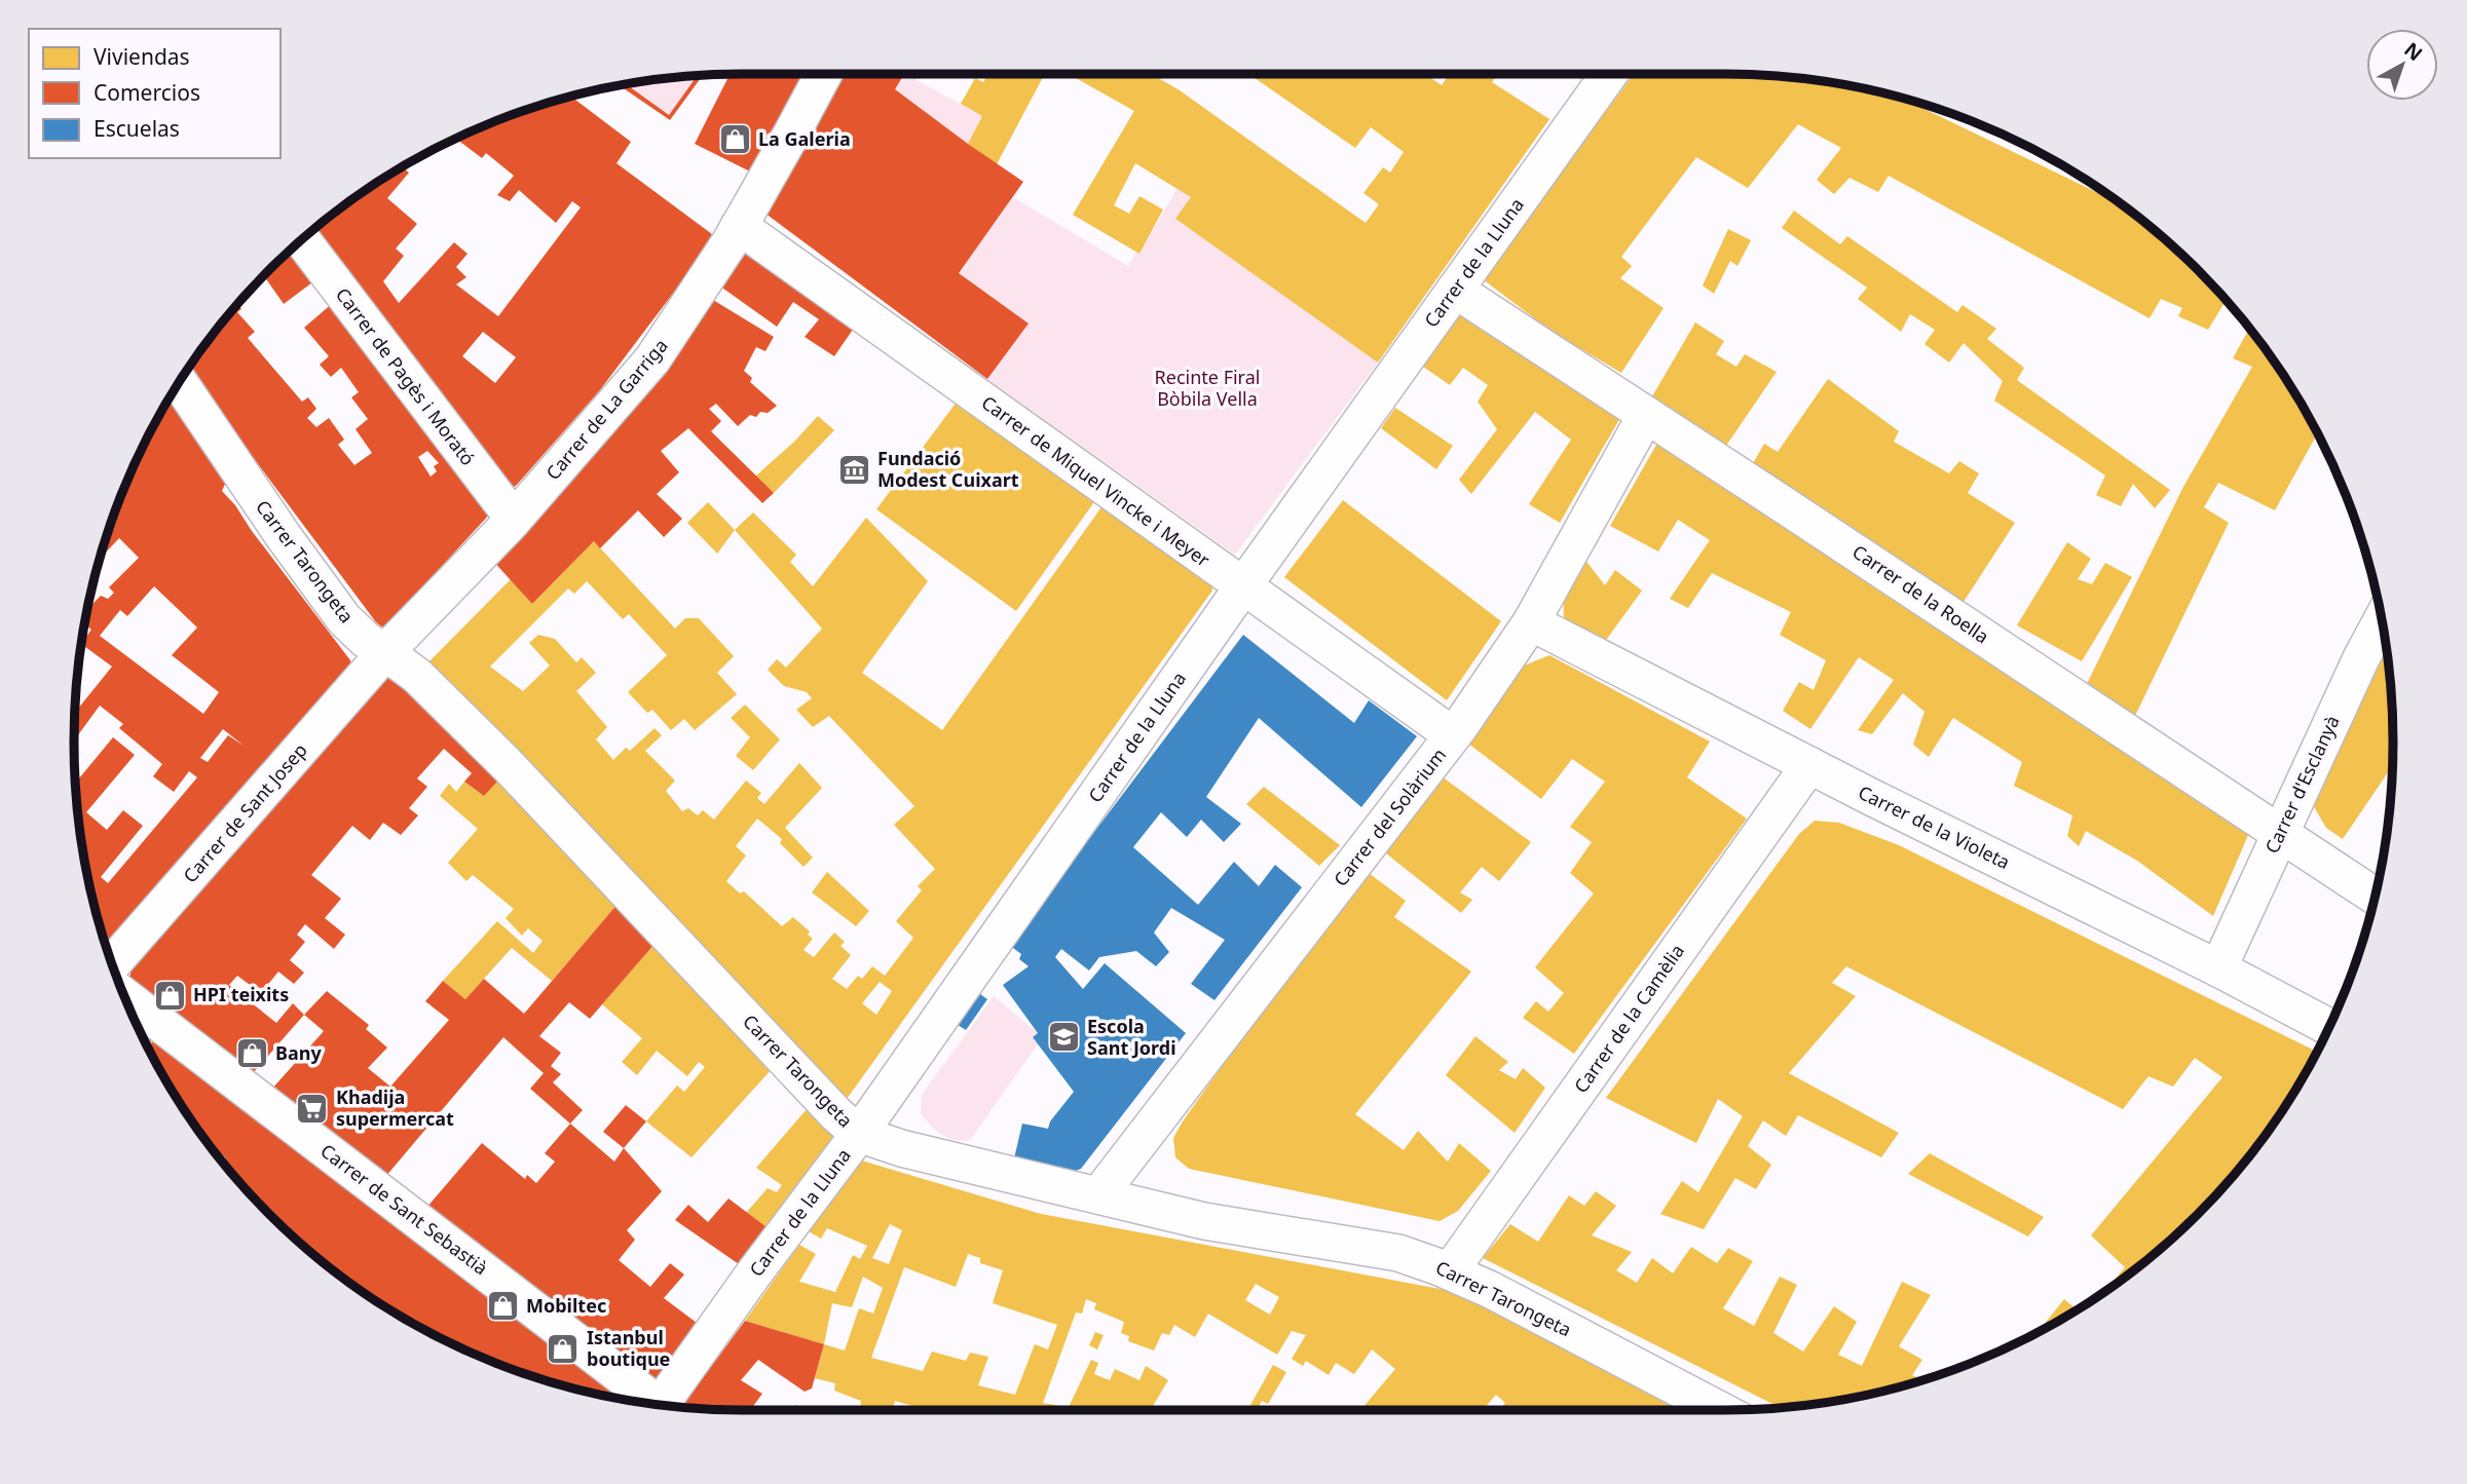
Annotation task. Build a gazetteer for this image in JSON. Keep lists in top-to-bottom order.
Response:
{
  "streets": {
    "street": [
      "Carrer de la Lluna",
      "Carrer de Pagès i Morató",
      "Carrer de La Garriga",
      "Carrer de Miquel Vincke i Meyer",
      "Carrer Tarongeta",
      "Carrer de la Roella",
      "Carrer d'Esclanyà",
      "Carrer de Sant Josep",
      "Carrer del Solàrium",
      "Carrer de la Violeta",
      "Carrer de la Camèlia",
      "Carrer de Sant Sebastià"
    ]
  },
  "crossings": [
    ["Carrer de la Lluna", "Carrer de Miquel Vincke i Meyer"],
    ["Carrer de la Lluna", "Carrer Tarongeta"],
    ["Carrer de la Lluna", "Carrer de la Roella"],
    ["Carrer de Pagès i Morató", "Carrer de La Garriga"],
    ["Carrer de La Garriga", "Carrer de Miquel Vincke i Meyer"],
    ["Carrer de La Garriga", "Carrer Tarongeta"],
    ["Carrer de La Garriga", "Carrer de Sant Josep"],
    ["Carrer de Miquel Vincke i Meyer", "Carrer del Solàrium"],
    ["Carrer Tarongeta", "Carrer de Sant Josep"],
    ["Carrer Tarongeta", "Carrer del Solàrium"],
    ["Carrer Tarongeta", "Carrer de la Camèlia"],
    ["Carrer de la Roella", "Carrer d'Esclanyà"],
    ["Carrer de la Roella", "Carrer del Solàrium"],
    ["Carrer d'Esclanyà", "Carrer de la Violeta"],
    ["Carrer del Solàrium", "Carrer de la Violeta"],
    ["Carrer de la Violeta", "Carrer de la Camèlia"]
  ],
  "parks": ["Recinte Firal Bòbila Vella"],
  "places": {
    "shop": [
      "La Galeria",
      "HPI teixits",
      "Bany",
      "Mobiltec",
      "Istanbul boutique"
    ],
    "museum": ["Fundació Modest Cuixart"],
    "school or university": ["Escola Sant Jordi"],
    "supermarket": ["Khadija supermercat"]
  },
  "legend": ["Viviendas", "Comercios", "Escuelas"],
  "north": "top right"
}
